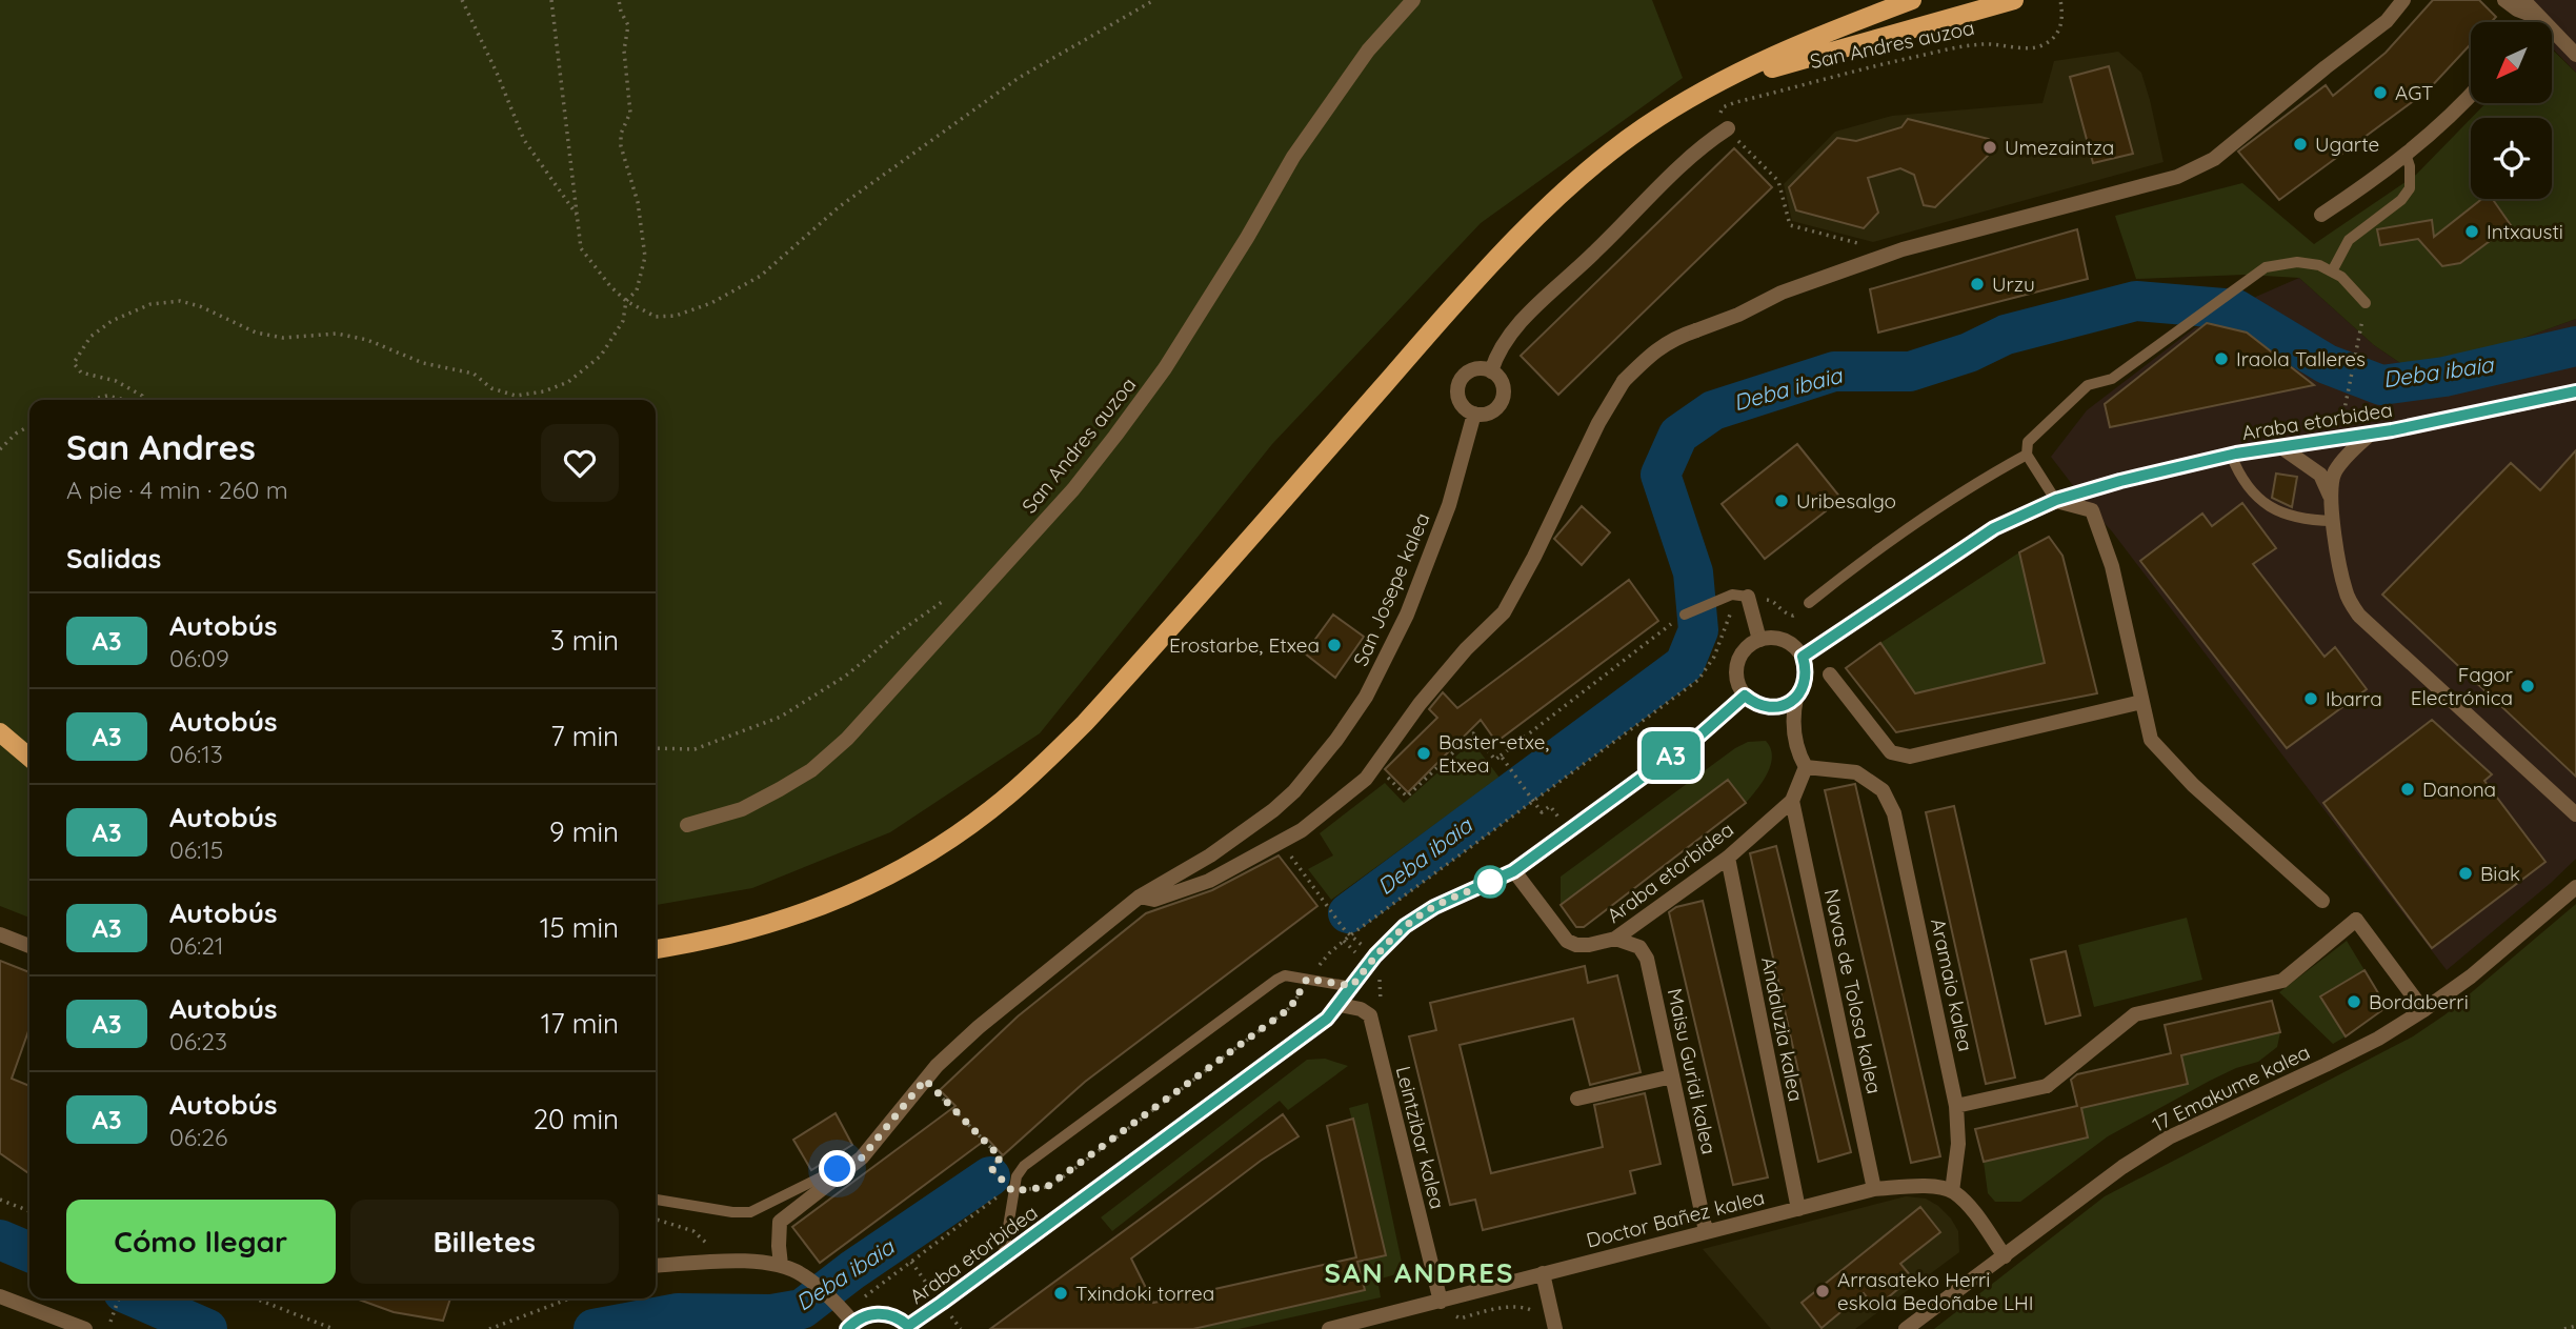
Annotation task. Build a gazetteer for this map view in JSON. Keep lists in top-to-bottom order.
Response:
{
  "streets": {
    "street": [
      "San Andres auzoa",
      "Araba etorbidea",
      "San Josepe kalea",
      "Aramaio kalea",
      "Navas de Tolosa kalea",
      "Andaluzia kalea",
      "Maisu Guridi kalea",
      "17 Emakume kalea",
      "Leintzibar kalea",
      "Doctor Bañez kalea"
    ]
  },
  "crossings": [
    ["Araba etorbidea", "Aramaio kalea"],
    ["Araba etorbidea", "Navas de Tolosa kalea"],
    ["Araba etorbidea", "Andaluzia kalea"],
    ["Araba etorbidea", "Maisu Guridi kalea"],
    ["Araba etorbidea", "Leintzibar kalea"],
    ["Aramaio kalea", "Doctor Bañez kalea"],
    ["Navas de Tolosa kalea", "Doctor Bañez kalea"],
    ["Andaluzia kalea", "Doctor Bañez kalea"],
    ["Maisu Guridi kalea", "Doctor Bañez kalea"],
    ["Leintzibar kalea", "Doctor Bañez kalea"]
  ],
  "districts": ["SAN ANDRES"],
  "water": ["Deba ibaia"],
  "places": [
    "AGT",
    "Ugarte",
    "Umezaintza",
    "Intxausti",
    "Urzu",
    "Iraola Talleres",
    "Uribesalgo",
    "Erostarbe, Etxea",
    "Fagor Electrónica",
    "Ibarra",
    "Baster-etxe, Etxea",
    "Danona",
    "Biak",
    "Bordaberri",
    "Arrasateko Herri eskola Bedoñabe LHI",
    "Txindoki torrea"
  ],
  "lines": ["bus line A3"],
  "north": "bottom left",
  "page": {
    "on_map": "A3",
    "heading": [
      ["San Andres", "A pie · 4 min · 260 m"],
      "Salidas"
    ],
    "list": [
      {
        "mark": "A3",
        "name": "Autobús",
        "note": "06:09",
        "value": "3 min"
      },
      {
        "mark": "A3",
        "name": "Autobús",
        "note": "06:13",
        "value": "7 min"
      },
      {
        "mark": "A3",
        "name": "Autobús",
        "note": "06:15",
        "value": "9 min"
      },
      {
        "mark": "A3",
        "name": "Autobús",
        "note": "06:21",
        "value": "15 min"
      },
      {
        "mark": "A3",
        "name": "Autobús",
        "note": "06:23",
        "value": "17 min"
      },
      {
        "mark": "A3",
        "name": "Autobús",
        "note": "06:26",
        "value": "20 min"
      }
    ],
    "buttons": ["Cómo llegar", "Billetes"]
  }
}
